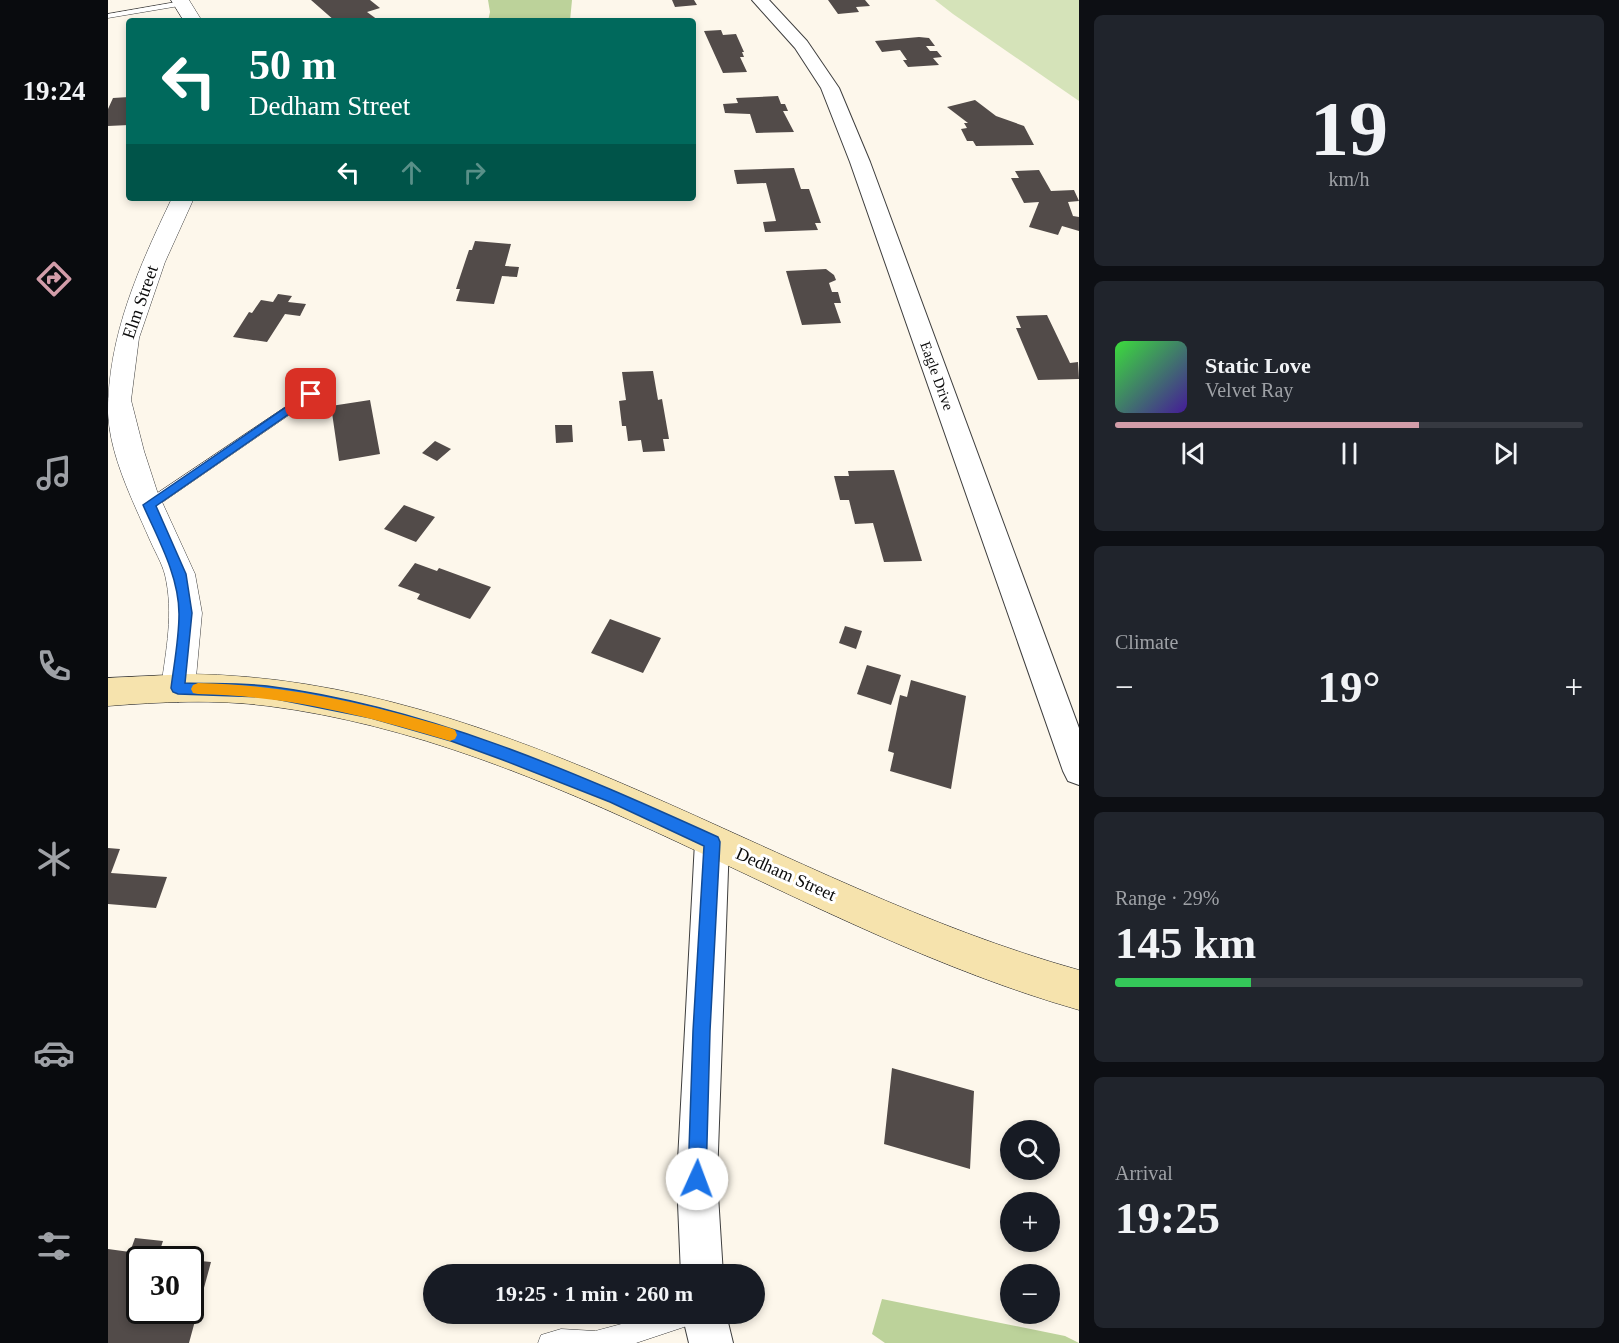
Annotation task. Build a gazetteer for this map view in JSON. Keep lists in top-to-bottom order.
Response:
{
  "streets": {
    "main road": ["Dedham Street"],
    "street": ["Elm Street", "Eagle Drive"]
  },
  "crossings": [
    ["Elm Street", "Dedham Street"]
  ],
  "page": {
    "tabs": "19:24",
    "tile": [
      ["19", "km/h"],
      "Climate",
      ["Range · 29%", "145 km"],
      ["Arrival", "19:25"]
    ],
    "turn": ["50 m", "Dedham Street"],
    "song": ["Static Love", "Velvet Ray"],
    "heat": ["−", "19°", "+"],
    "map_buttons": ["+", "−"],
    "limit": "30",
    "trip": "19:25 · 1 min · 260 m"
  }
}
